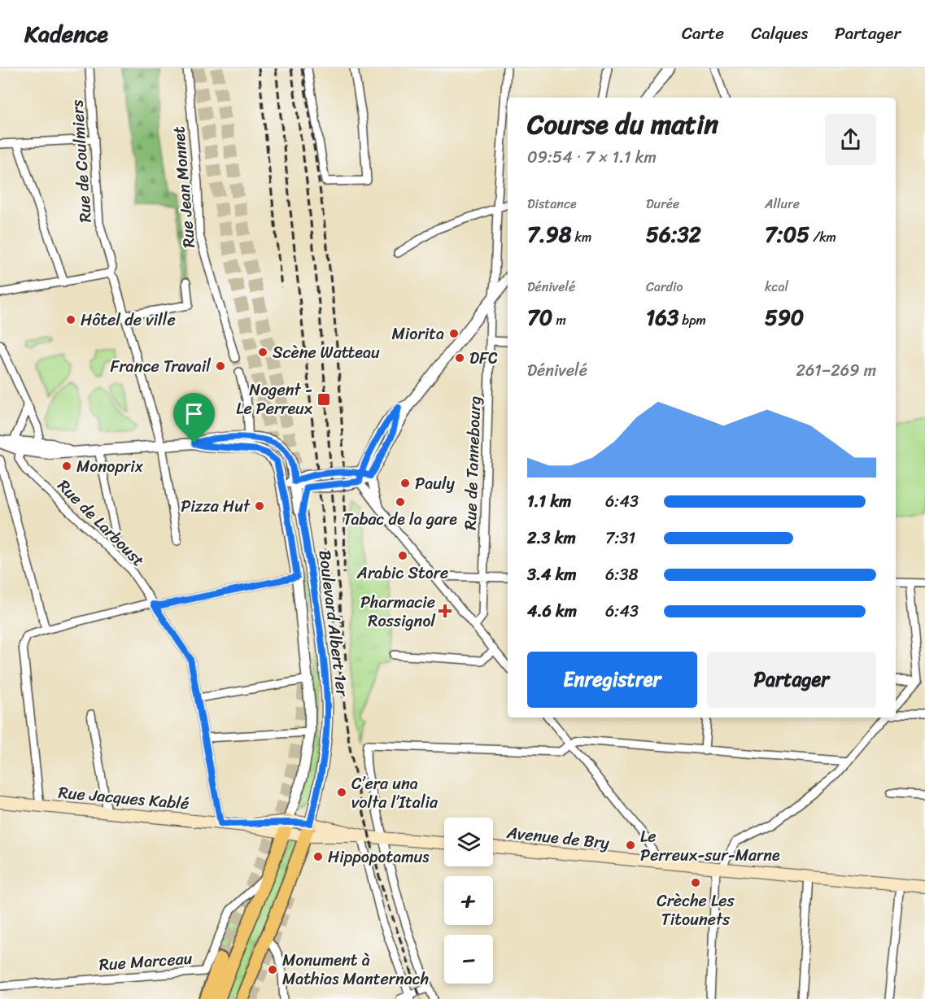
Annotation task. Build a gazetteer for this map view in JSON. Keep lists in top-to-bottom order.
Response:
{
  "streets": {
    "main road": ["Boulevard Albert 1er", "Rue Jacques Kablé", "Avenue de Bry"],
    "street": [
      "Rue de Coulmiers",
      "Rue Jean Monnet",
      "Rue de Tannebourg",
      "Rue de Larboust",
      "Rue Marceau"
    ]
  },
  "crossings": [
    ["Rue de Larboust", "Rue Jacques Kablé"],
    ["Boulevard Albert 1er", "Rue Jacques Kablé"],
    ["Boulevard Albert 1er", "Rue Marceau"]
  ],
  "places": {
    "other": [
      "Hôtel de ville",
      "Miorita",
      "Scène Watteau",
      "DFC",
      "France Travail",
      "Monoprix",
      "Pauly",
      "Tabac de la gare",
      "Pizza Hut",
      "Arabic Store",
      "C’era una volta l’Italia",
      "Le Perreux-sur-Marne",
      "Hippopotamus",
      "Crèche Les Titounets",
      "Monument à Mathias Manternach"
    ],
    "transit": ["Nogent - Le Perreux"],
    "health": ["Pharmacie Rossignol"]
  },
  "page": {
    "header": "Kadence",
    "nav": ["Carte", "Calques", "Partager"],
    "heading": ["Course du matin", "09:54 · 7 × 1.1 km"],
    "stats": [
      ["Distance", "7.98 km"],
      ["Durée", "56:32"],
      ["Allure", "7:05 /km"],
      ["Dénivelé", "70 m"],
      ["Cardio", "163 bpm"],
      ["kcal", "590"]
    ],
    "chart": ["Dénivelé", "261–269 m"],
    "list": [
      {
        "name": "1.1 km",
        "note": "6:43"
      },
      {
        "name": "2.3 km",
        "note": "7:31"
      },
      {
        "name": "3.4 km",
        "note": "6:38"
      },
      {
        "name": "4.6 km",
        "note": "6:43"
      }
    ],
    "buttons": ["Enregistrer", "Partager"],
    "map_buttons": ["+", "−"]
  }
}
